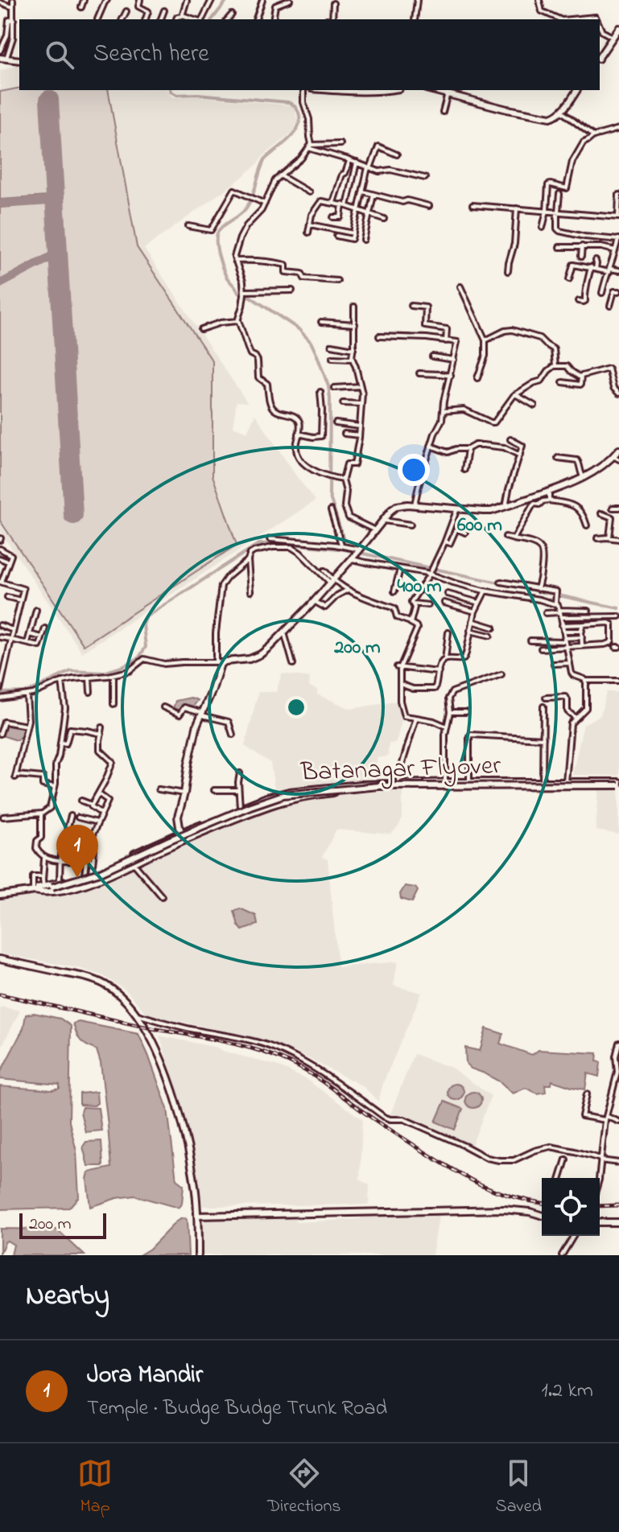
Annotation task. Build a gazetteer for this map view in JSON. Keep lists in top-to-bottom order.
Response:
{
  "streets": {
    "street": ["Batanagar Flyover"]
  },
  "scale_bar": "200 m",
  "page": {
    "search": "Search here",
    "pins": "1",
    "scale": "200 m",
    "heading": "Nearby",
    "list": [
      {
        "mark": "1",
        "name": "Jora Mandir",
        "note": "Temple · Budge Budge Trunk Road",
        "value": "1.2 km"
      }
    ],
    "nav": ["Map", "Directions", "Saved"]
  },
  "rings": ["600 m", "400 m", "200 m"]
}
